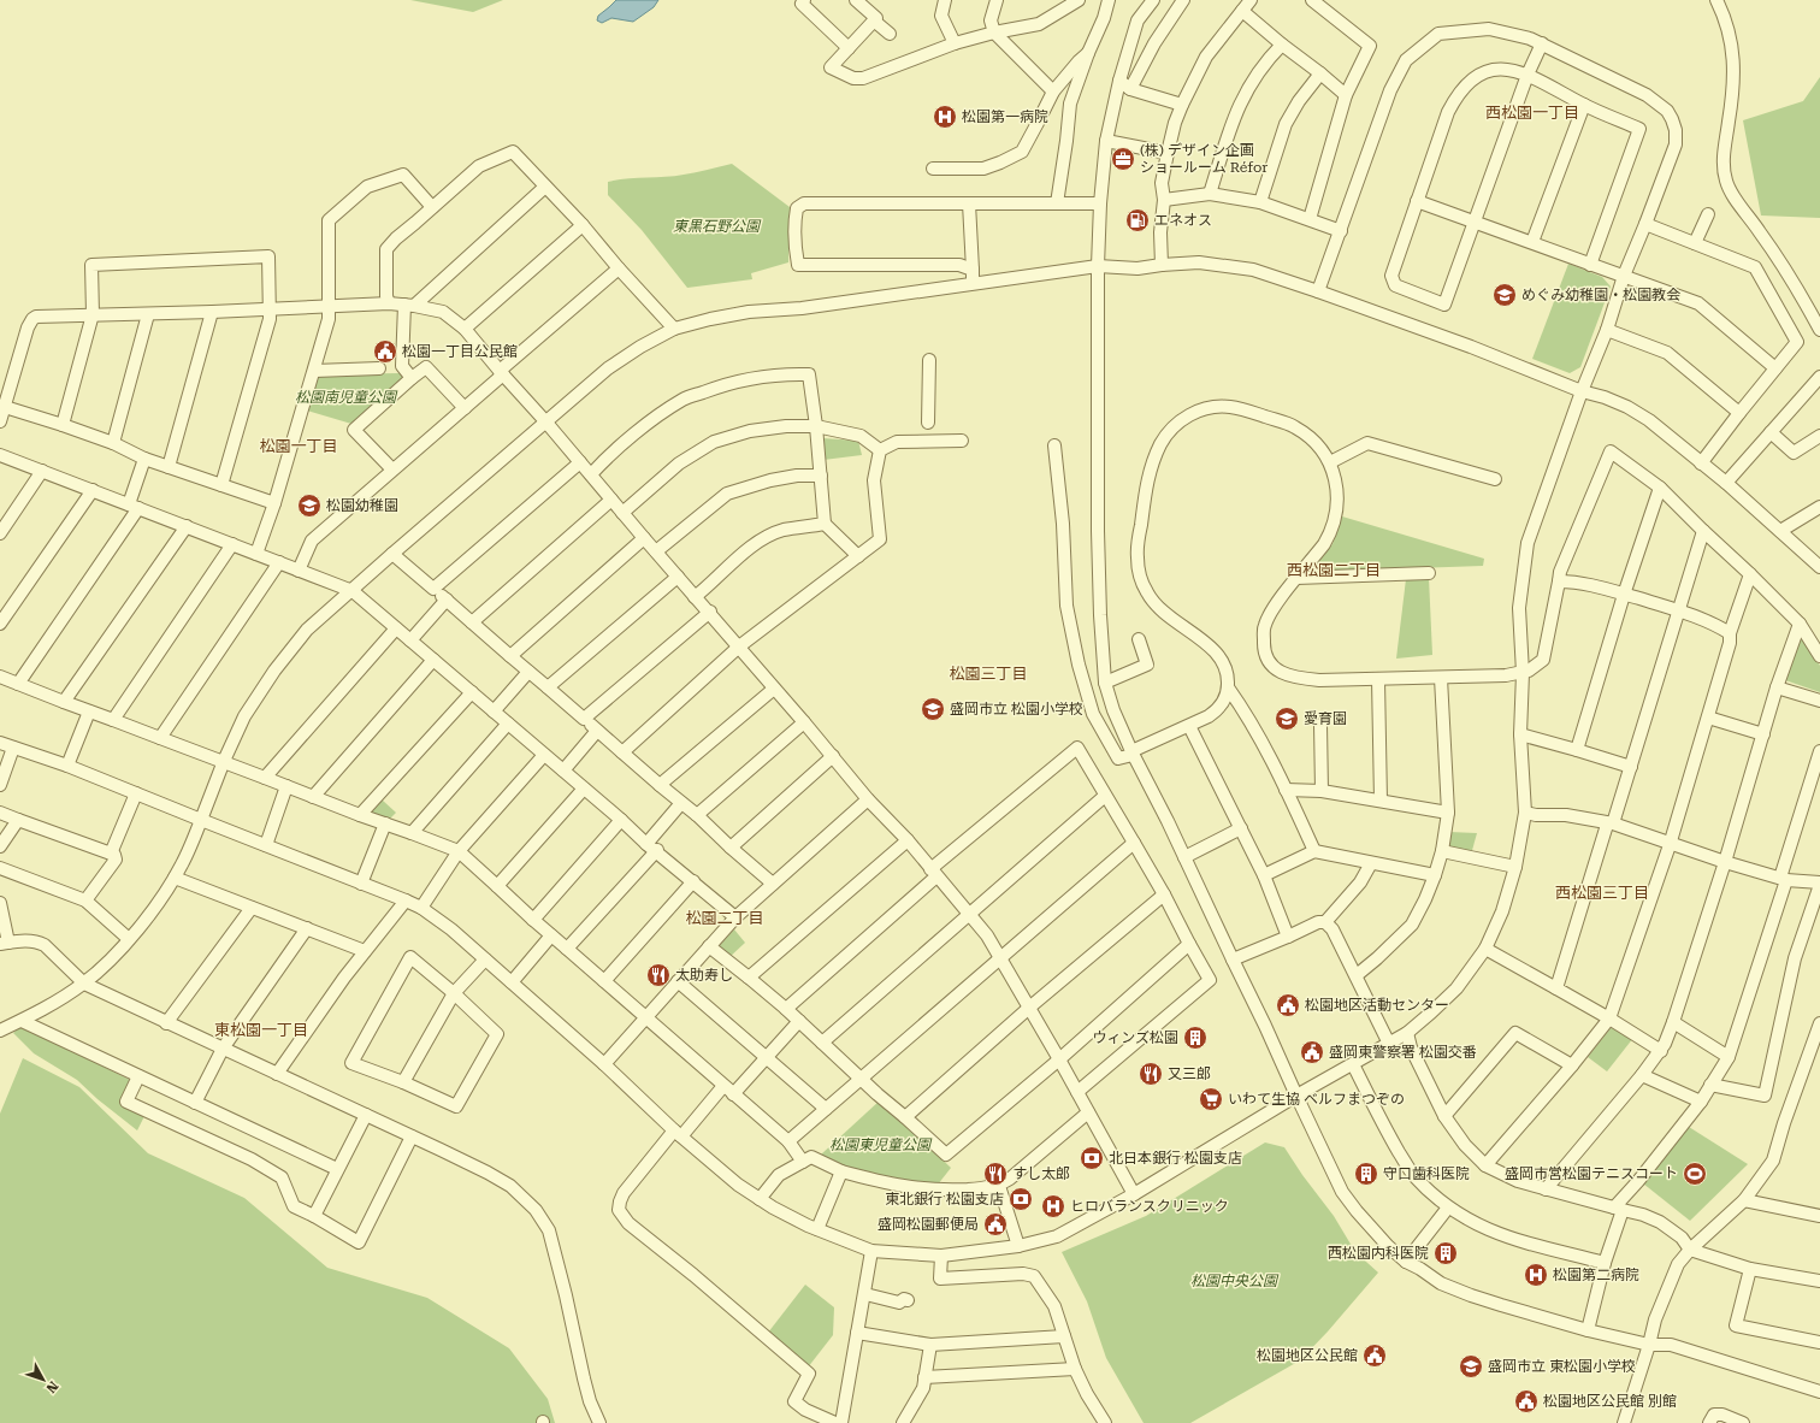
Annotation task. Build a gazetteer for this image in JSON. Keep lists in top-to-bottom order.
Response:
{
  "districts": [
    "西松園一丁目",
    "松園一丁目",
    "西松園二丁目",
    "松園三丁目",
    "西松園三丁目",
    "松園二丁目",
    "東松園一丁目"
  ],
  "parks": [
    "東黒石野公園",
    "松園南児童公園",
    "松園東児童公園",
    "松園中央公園"
  ],
  "places": {
    "hospital": ["松園第一病院", "ヒロバランスクリニック", "松園第二病院"],
    "office": ["(株) デザイン企画 ショールーム Réfor"],
    "fuel station": ["エネオス"],
    "school or university": [
      "めぐみ幼稚園・松園教会",
      "松園幼稚園",
      "盛岡市立 松園小学校",
      "愛育園",
      "盛岡市立 東松園小学校"
    ],
    "public building": [
      "松園一丁目公民館",
      "松園地区活動センター",
      "盛岡東警察署 松園交番",
      "盛岡松園郵便局",
      "松園地区公民館",
      "松園地区公民館 別館"
    ],
    "restaurant": ["太助寿し", "又三郎", "すし太郎"],
    "building": ["ウィンズ松園", "守口歯科医院", "西松園内科医院"],
    "supermarket": ["いわて生協 ベルフまつぞの"],
    "bank": ["北日本銀行 松園支店", "東北銀行 松園支店"],
    "sports": ["盛岡市営松園テニスコート"]
  },
  "north": "bottom right"
}
